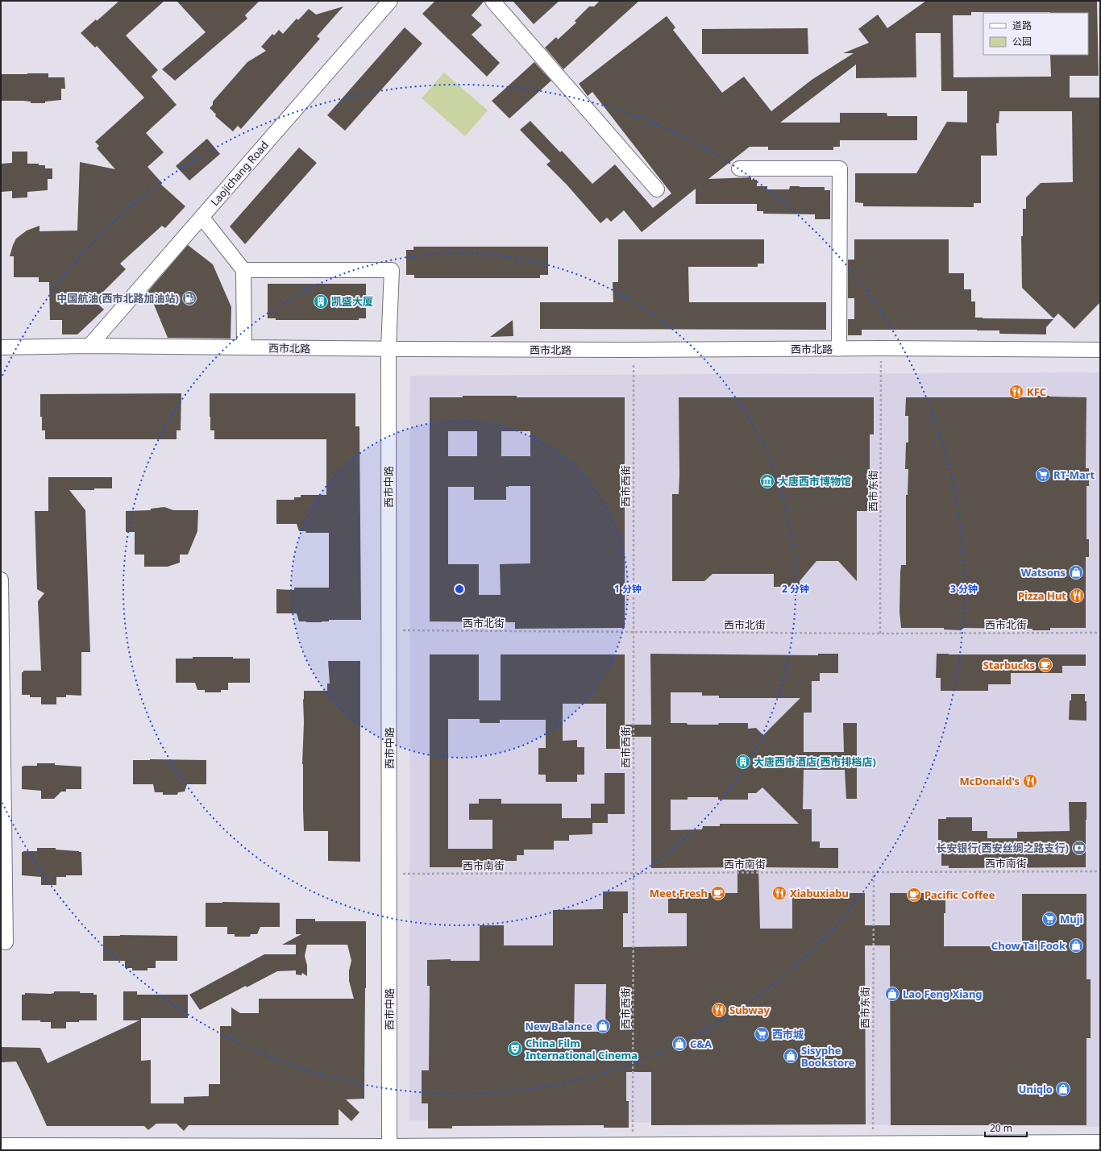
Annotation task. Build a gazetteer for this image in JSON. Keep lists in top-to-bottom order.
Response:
{
  "streets": {
    "street": ["Laojichang Road", "西市北路", "西市中路"],
    "path": [
      "西市西街",
      "西市东街",
      "西市北街",
      "西市南街"
    ]
  },
  "crossings": [
    ["Laojichang Road", "西市北路"],
    ["西市北路", "西市西街"],
    ["西市北路", "西市中路"],
    ["西市北路", "西市东街"],
    ["西市西街", "西市北街"],
    ["西市西街", "西市南街"],
    ["西市中路", "西市北街"],
    ["西市中路", "西市南街"],
    ["西市东街", "西市北街"],
    ["西市东街", "西市南街"]
  ],
  "places": {
    "fuel station": ["中国航油(西市北路加油站)"],
    "building": ["凯盛大厦", "大唐西市酒店(西市排档店)"],
    "restaurant": [
      "KFC",
      "Pizza Hut",
      "McDonald's",
      "Xiabuxiabu",
      "Subway"
    ],
    "supermarket": ["RT-Mart", "Muji", "西市城"],
    "museum": ["大唐西市博物馆"],
    "shop": [
      "Watsons",
      "Chow Tai Fook",
      "Lao Feng Xiang",
      "New Balance",
      "C&A",
      "Sisyphe Bookstore",
      "Uniqlo"
    ],
    "cafe": ["Starbucks", "Meet Fresh", "Pacific Coffee"],
    "bank": ["长安银行(西安丝绸之路支行)"],
    "theatre": ["China Film International Cinema"]
  },
  "legend": ["道路", "公园"],
  "scale_bar": "20 m",
  "rings": ["1 分钟", "2 分钟", "3 分钟"]
}
